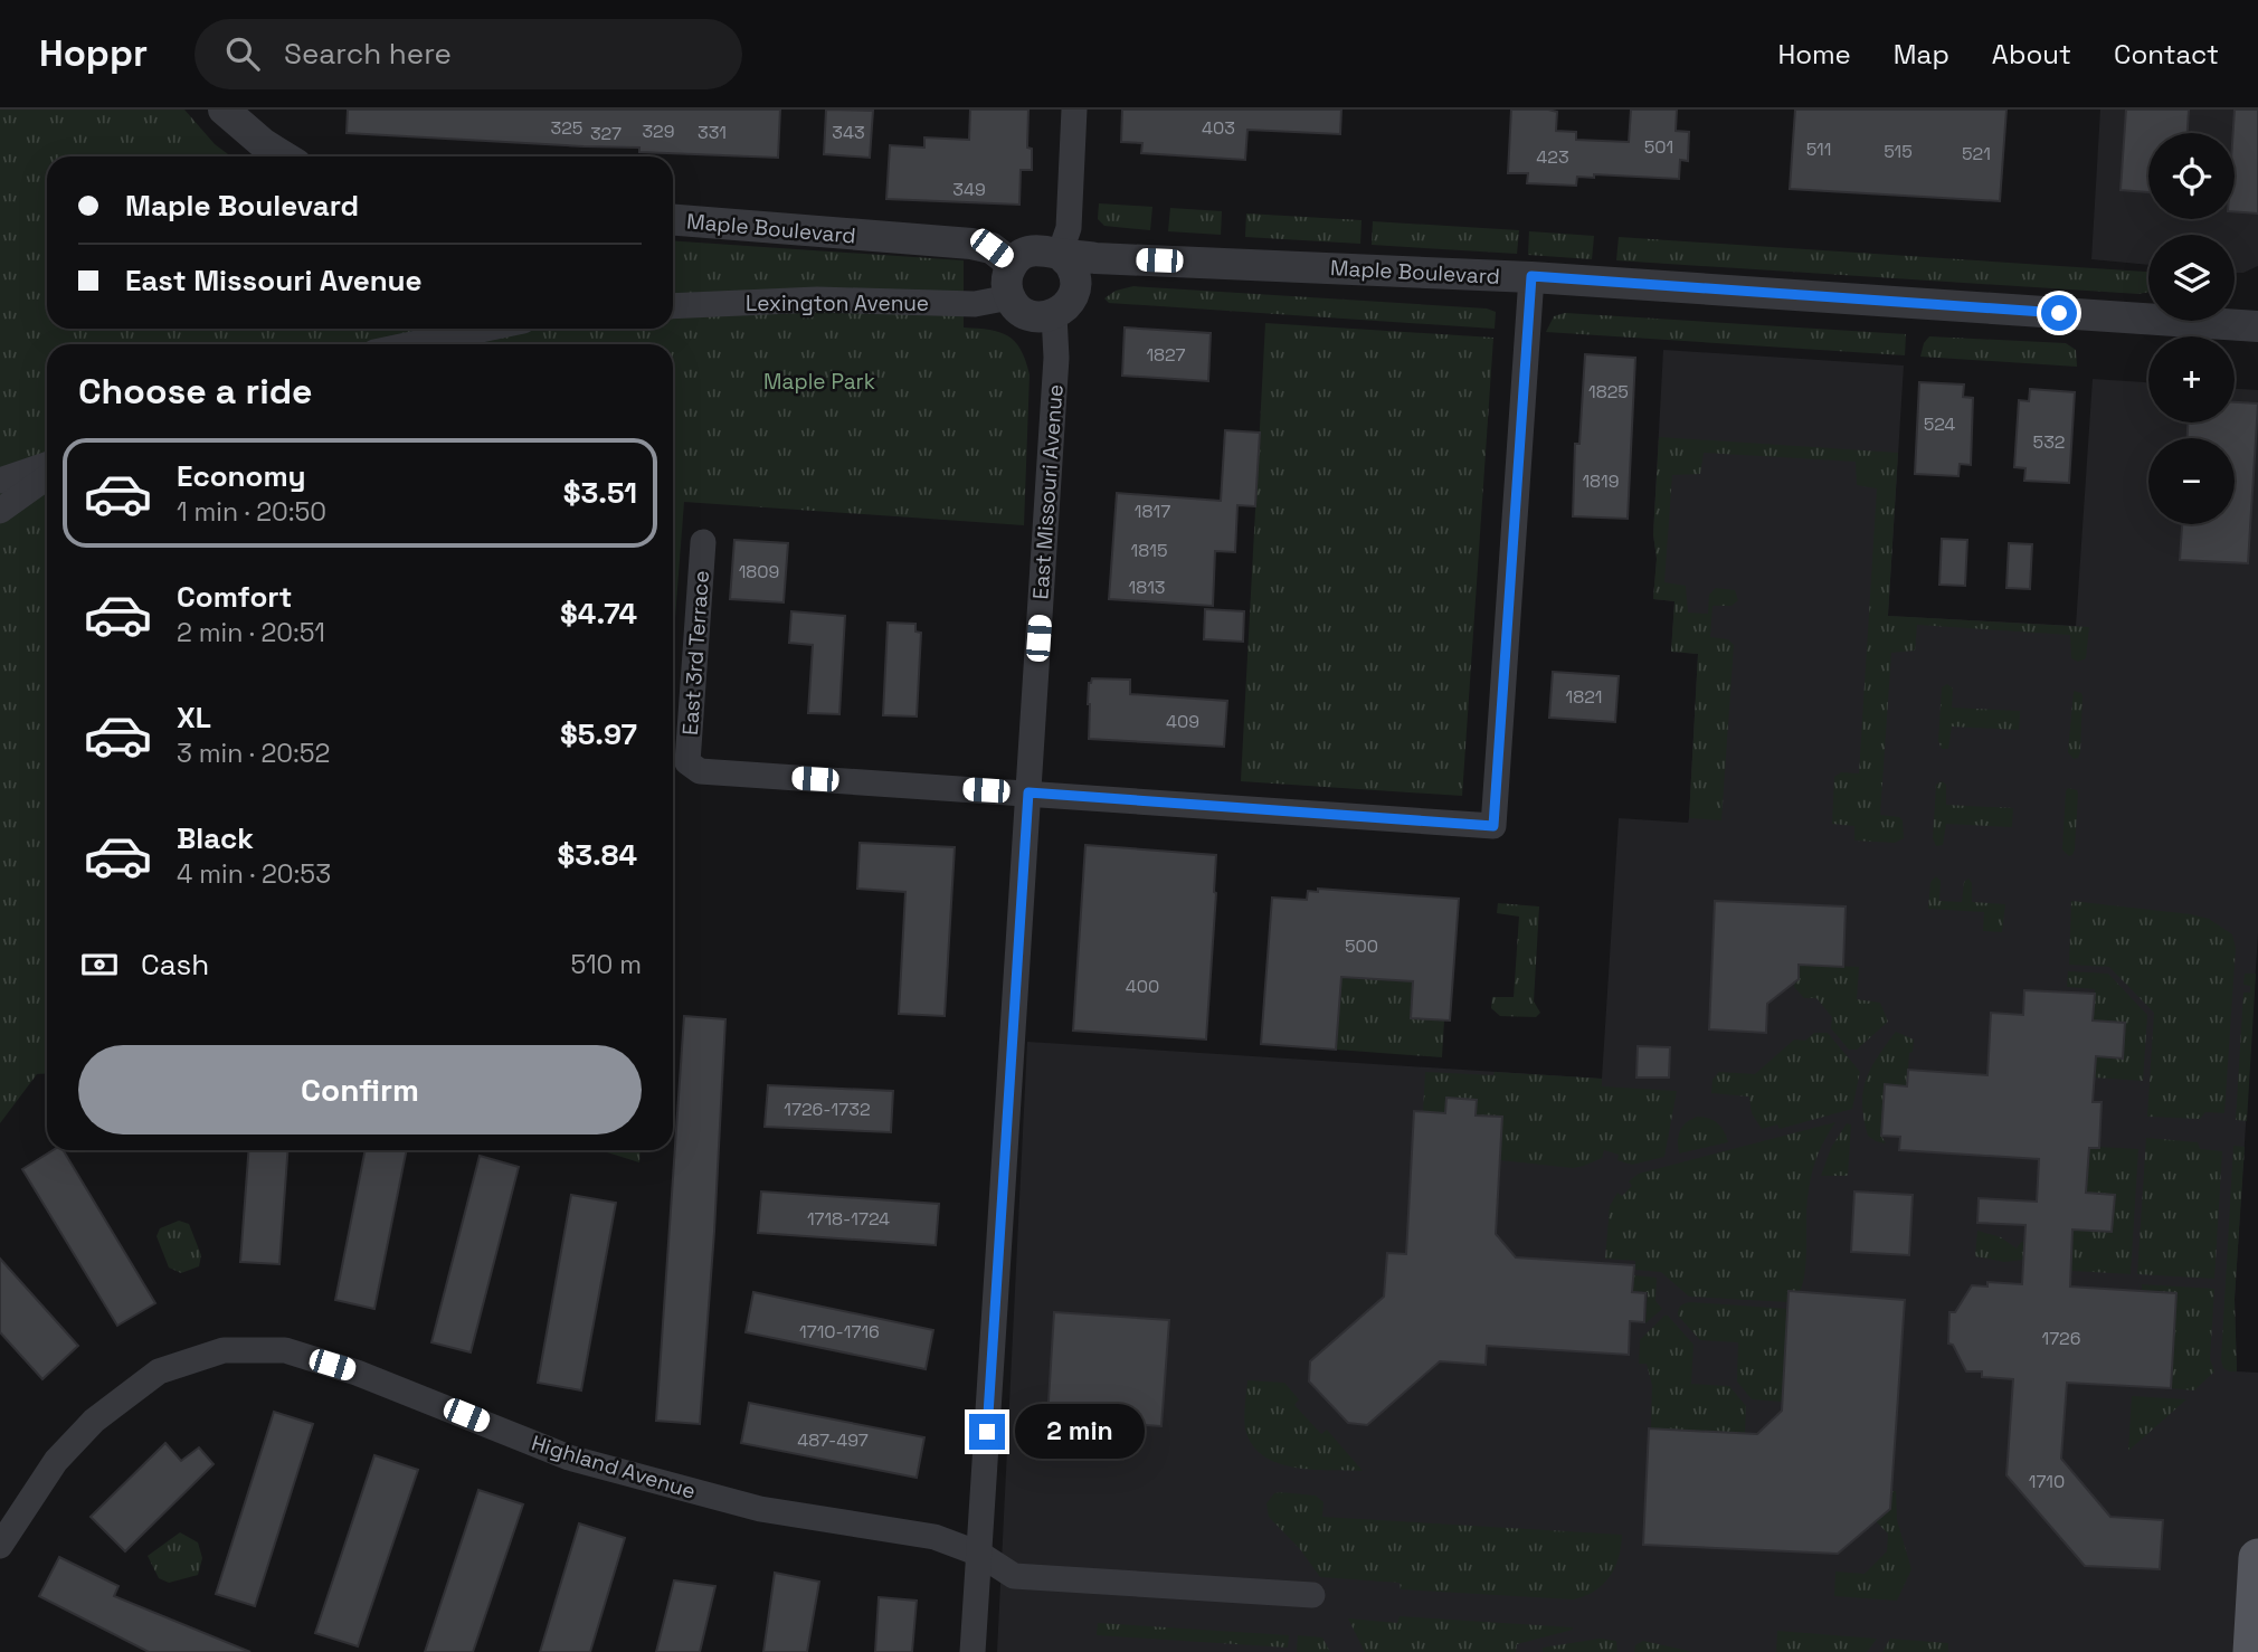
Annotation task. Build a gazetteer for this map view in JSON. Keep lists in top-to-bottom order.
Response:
{
  "streets": {
    "street": [
      "Maple Boulevard",
      "Lexington Avenue",
      "East Missouri Avenue",
      "East 3rd Terrace",
      "Highland Avenue"
    ]
  },
  "crossings": [
    ["Maple Boulevard", "Lexington Avenue"],
    ["Maple Boulevard", "East Missouri Avenue"],
    ["Lexington Avenue", "East Missouri Avenue"],
    ["East Missouri Avenue", "East 3rd Terrace"],
    ["East Missouri Avenue", "Highland Avenue"]
  ],
  "parks": ["Maple Park"],
  "house_numbers": [
    "325",
    "403",
    "329",
    "331",
    "343",
    "327",
    "501",
    "511",
    "515",
    "521",
    "423",
    "349",
    "1827",
    "1825",
    "524",
    "532",
    "1819",
    "1817",
    "1815",
    "1809",
    "1813",
    "1821",
    "409",
    "500",
    "400",
    "1726-1732",
    "1718-1724",
    "1710-1716",
    "1726",
    "487-497",
    "1710"
  ],
  "page": {
    "header": "Hoppr",
    "search": "Search here",
    "nav": [
      "Home",
      "Map",
      "About",
      "Contact"
    ],
    "map_buttons": ["+", "−"],
    "banner": ["Maple Boulevard", "East Missouri Avenue"],
    "heading": "Choose a ride",
    "list": [
      {
        "name": "Economy",
        "note": "1 min · 20:50",
        "value": "$3.51"
      },
      {
        "name": "Comfort",
        "note": "2 min · 20:51",
        "value": "$4.74"
      },
      {
        "name": "XL",
        "note": "3 min · 20:52",
        "value": "$5.97"
      },
      {
        "name": "Black",
        "note": "4 min · 20:53",
        "value": "$3.84"
      }
    ],
    "pay": ["Cash", "510 m"],
    "buttons": "Confirm",
    "bubble": "2 min"
  }
}
